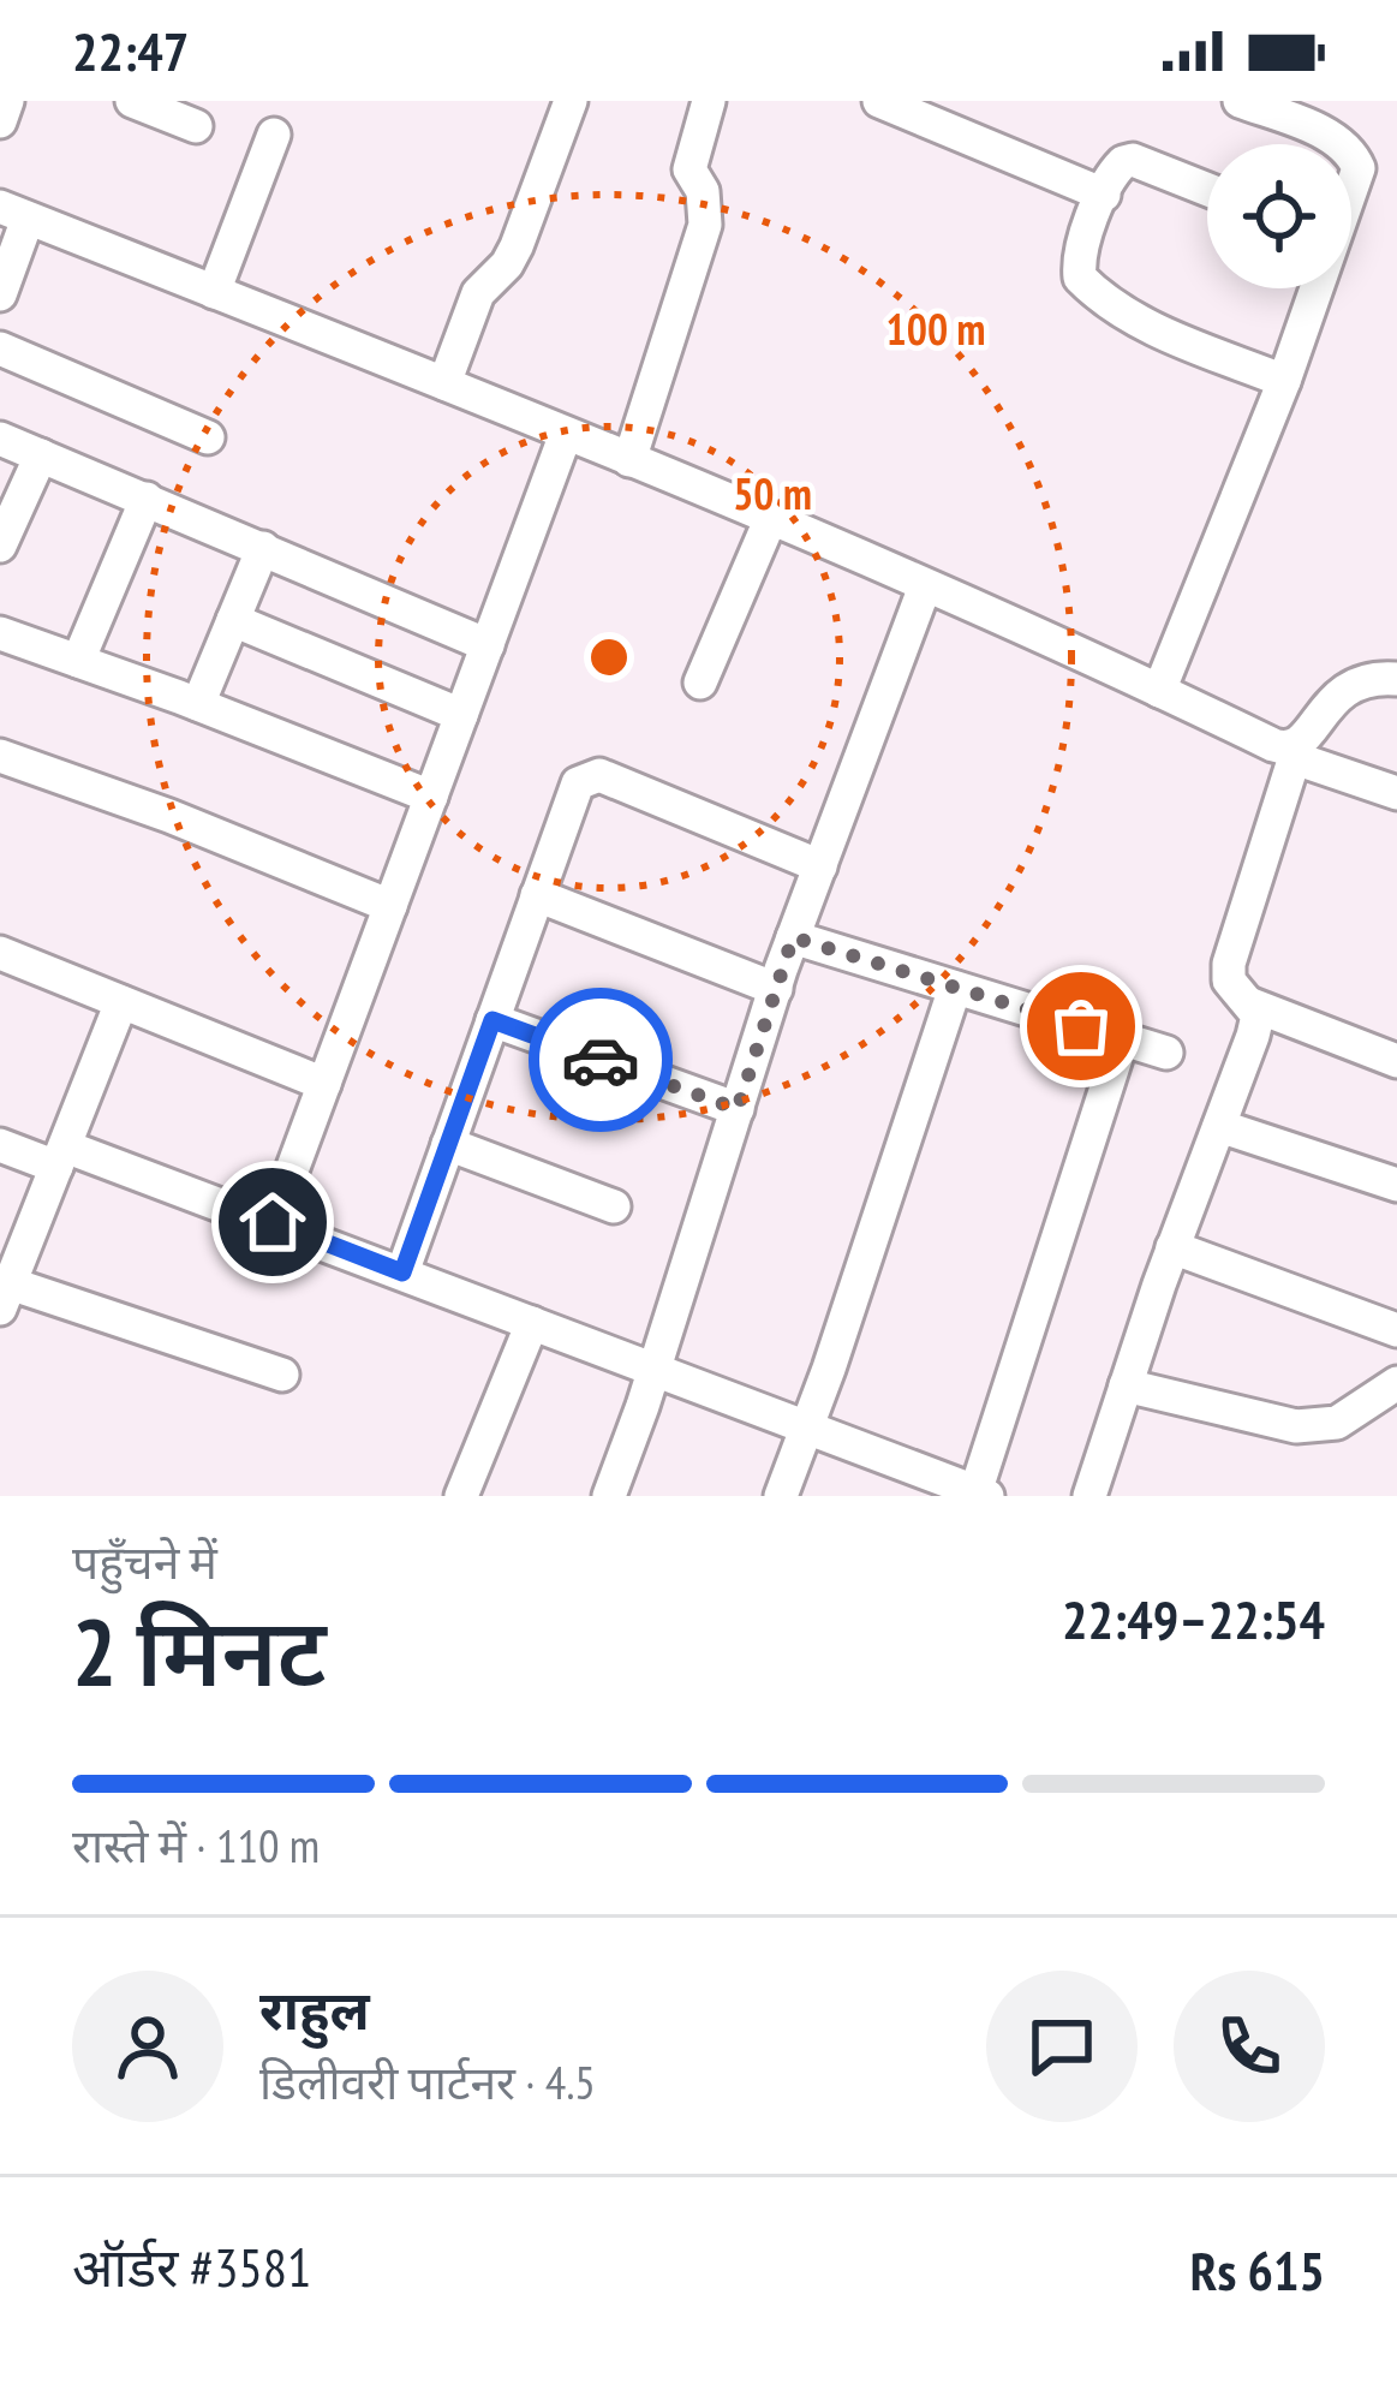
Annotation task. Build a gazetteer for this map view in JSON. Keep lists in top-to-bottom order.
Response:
{
  "page": {
    "status": "22:47",
    "heading": ["2 मिनट", "पहुँचने में", "22:49–22:54"],
    "panel": [
      "राहुल",
      "डिलीवरी पार्टनर · 4.5",
      "ऑर्डर #3581",
      "Rs 615"
    ],
    "bar": "रास्ते में · 110 m"
  },
  "rings": ["100 m", "50 m"]
}
